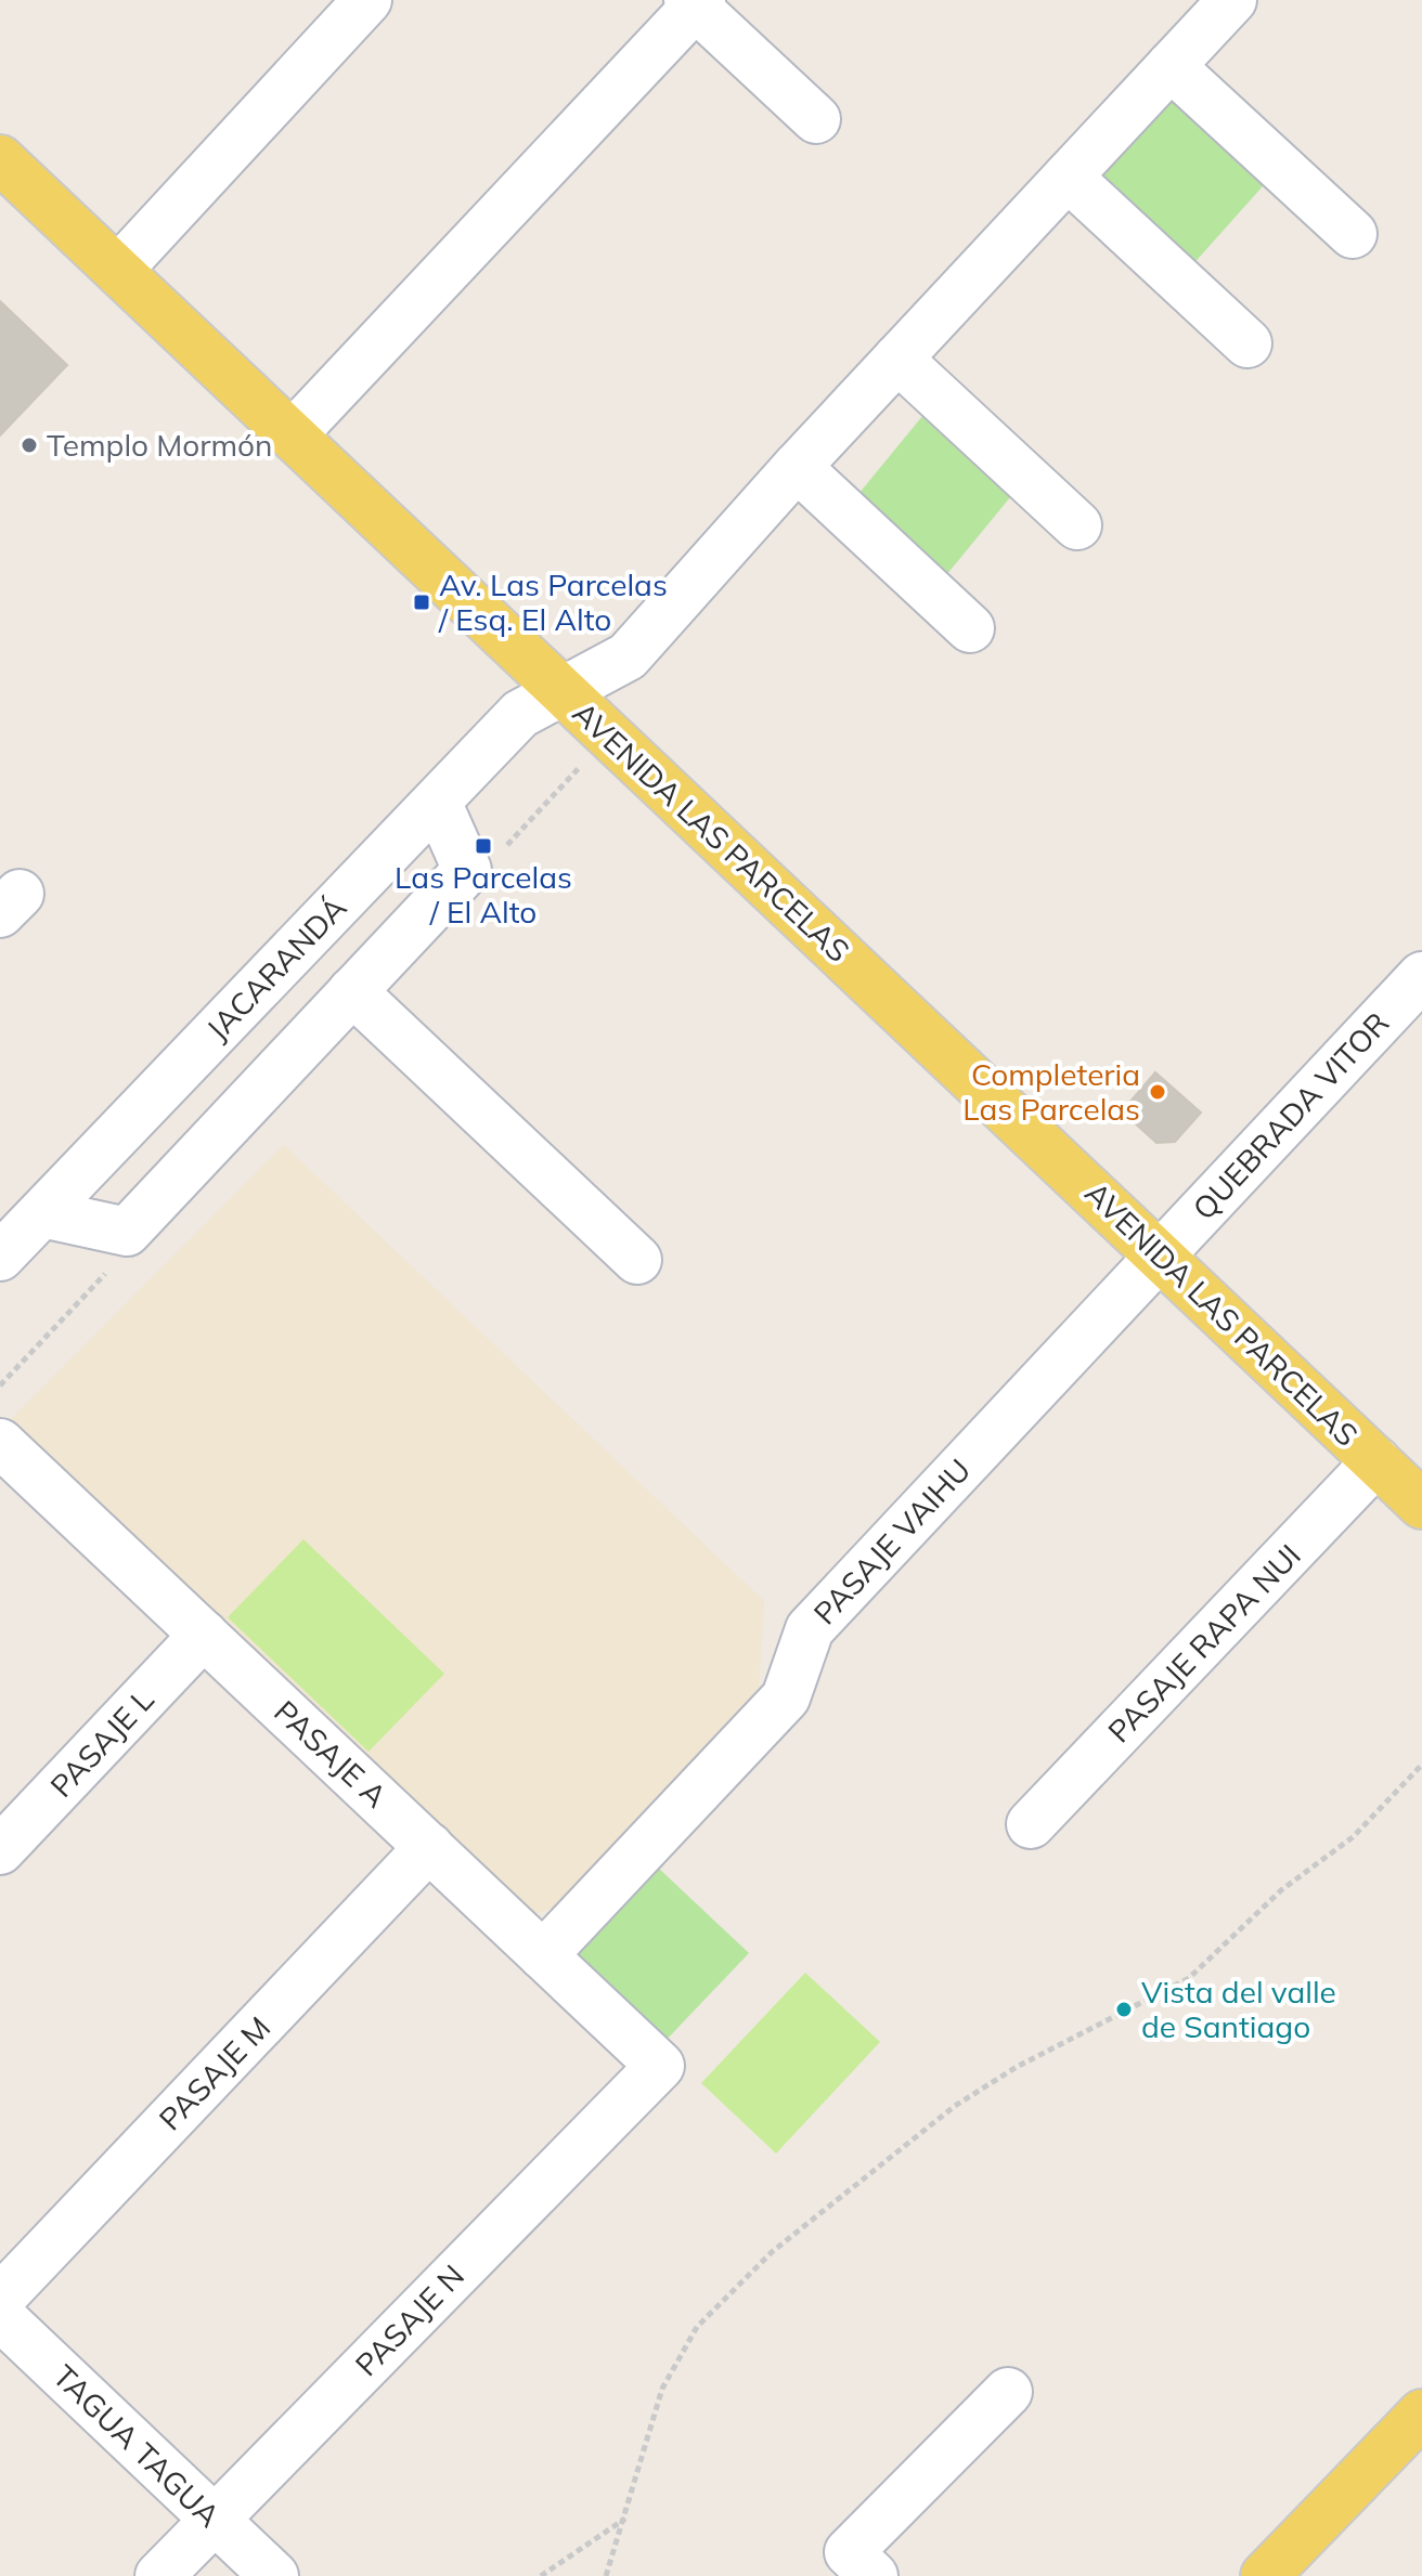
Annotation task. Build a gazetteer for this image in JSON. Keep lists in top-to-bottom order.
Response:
{
  "streets": {
    "main road": ["AVENIDA LAS PARCELAS"],
    "street": [
      "JACARANDÁ",
      "QUEBRADA VITOR",
      "PASAJE VAIHU",
      "PASAJE RAPA NUI",
      "PASAJE L",
      "PASAJE A",
      "PASAJE M",
      "PASAJE N",
      "TAGUA TAGUA"
    ]
  },
  "crossings": [
    ["AVENIDA LAS PARCELAS", "JACARANDÁ"],
    ["AVENIDA LAS PARCELAS", "QUEBRADA VITOR"],
    ["AVENIDA LAS PARCELAS", "PASAJE VAIHU"],
    ["AVENIDA LAS PARCELAS", "PASAJE RAPA NUI"],
    ["QUEBRADA VITOR", "PASAJE VAIHU"],
    ["PASAJE VAIHU", "PASAJE A"],
    ["PASAJE L", "PASAJE A"],
    ["PASAJE A", "PASAJE M"],
    ["PASAJE A", "PASAJE N"],
    ["PASAJE N", "TAGUA TAGUA"]
  ],
  "places": {
    "other": ["Templo Mormón", "Completeria Las Parcelas", "Vista del valle de Santiago"],
    "transit": ["Av. Las Parcelas / Esq. El Alto", "Las Parcelas / El Alto"]
  }
}
